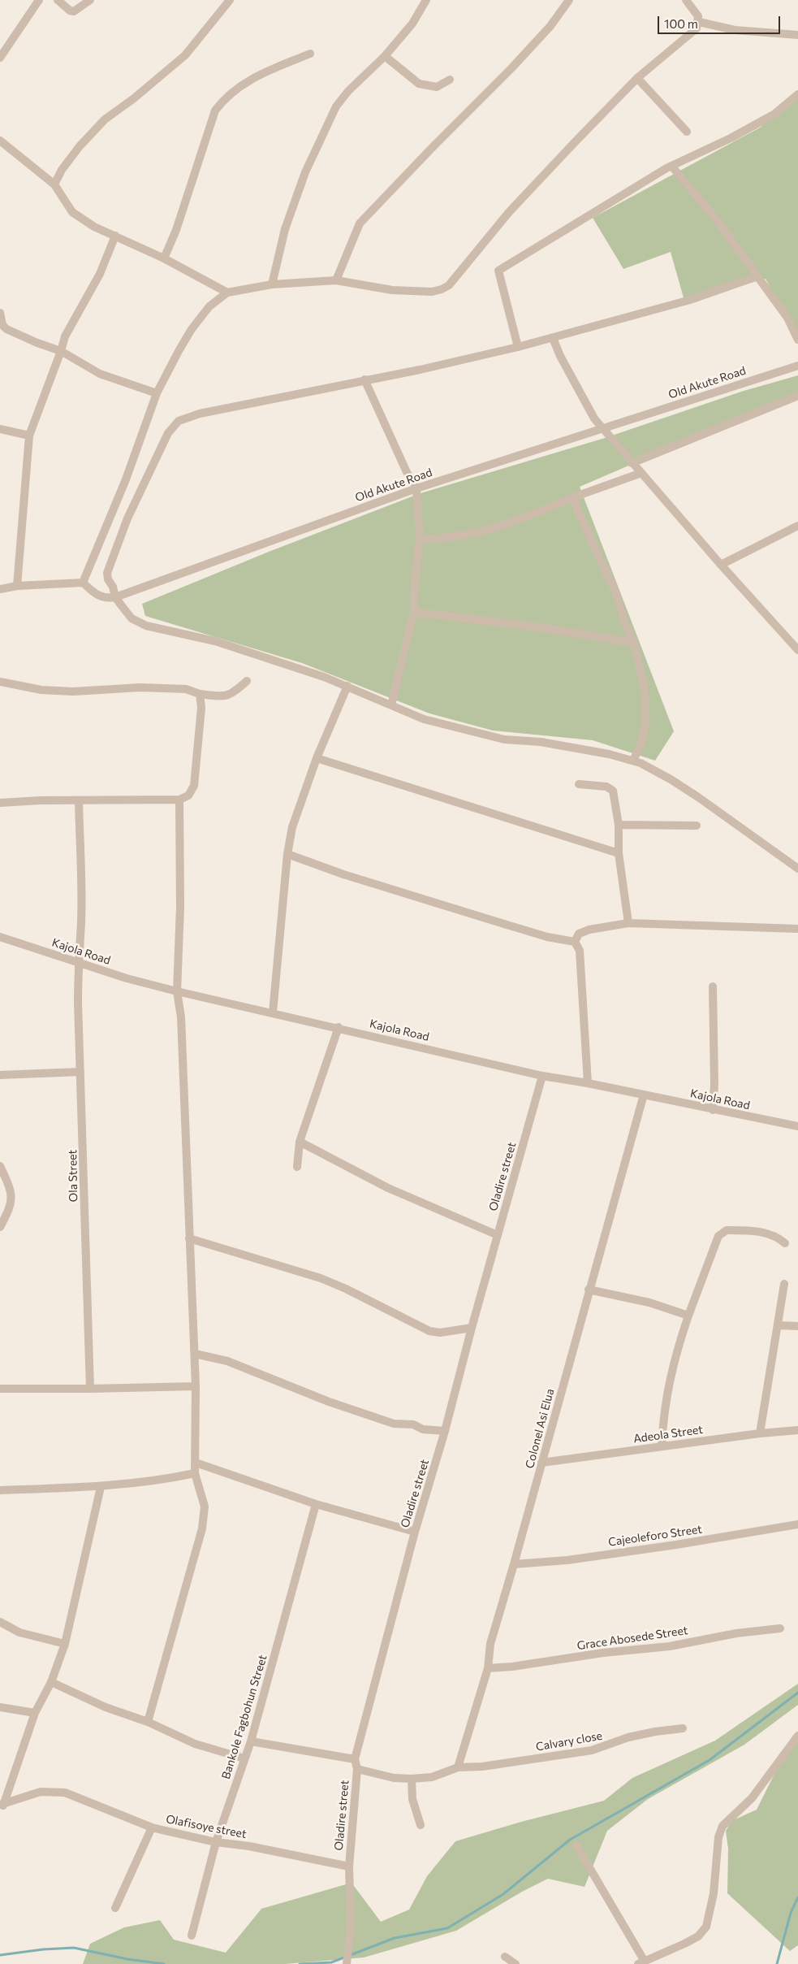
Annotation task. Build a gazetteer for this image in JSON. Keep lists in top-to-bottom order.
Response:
{
  "streets": {
    "street": [
      "Old Akute Road",
      "Kajola Road",
      "Ola Street",
      "Oladire street",
      "Colonel Asi Elua",
      "Adeola Street",
      "Cajeoleforo Street",
      "Grace Abosede Street",
      "Bankole Fagbohun Street",
      "Calvary close",
      "Olafisoye street"
    ]
  },
  "crossings": [
    ["Kajola Road", "Ola Street"],
    ["Kajola Road", "Oladire street"],
    ["Kajola Road", "Colonel Asi Elua"],
    ["Oladire street", "Olafisoye street"],
    ["Colonel Asi Elua", "Adeola Street"],
    ["Colonel Asi Elua", "Cajeoleforo Street"],
    ["Colonel Asi Elua", "Grace Abosede Street"],
    ["Colonel Asi Elua", "Calvary close"],
    ["Bankole Fagbohun Street", "Olafisoye street"]
  ],
  "scale_bar": "100 m"
}
